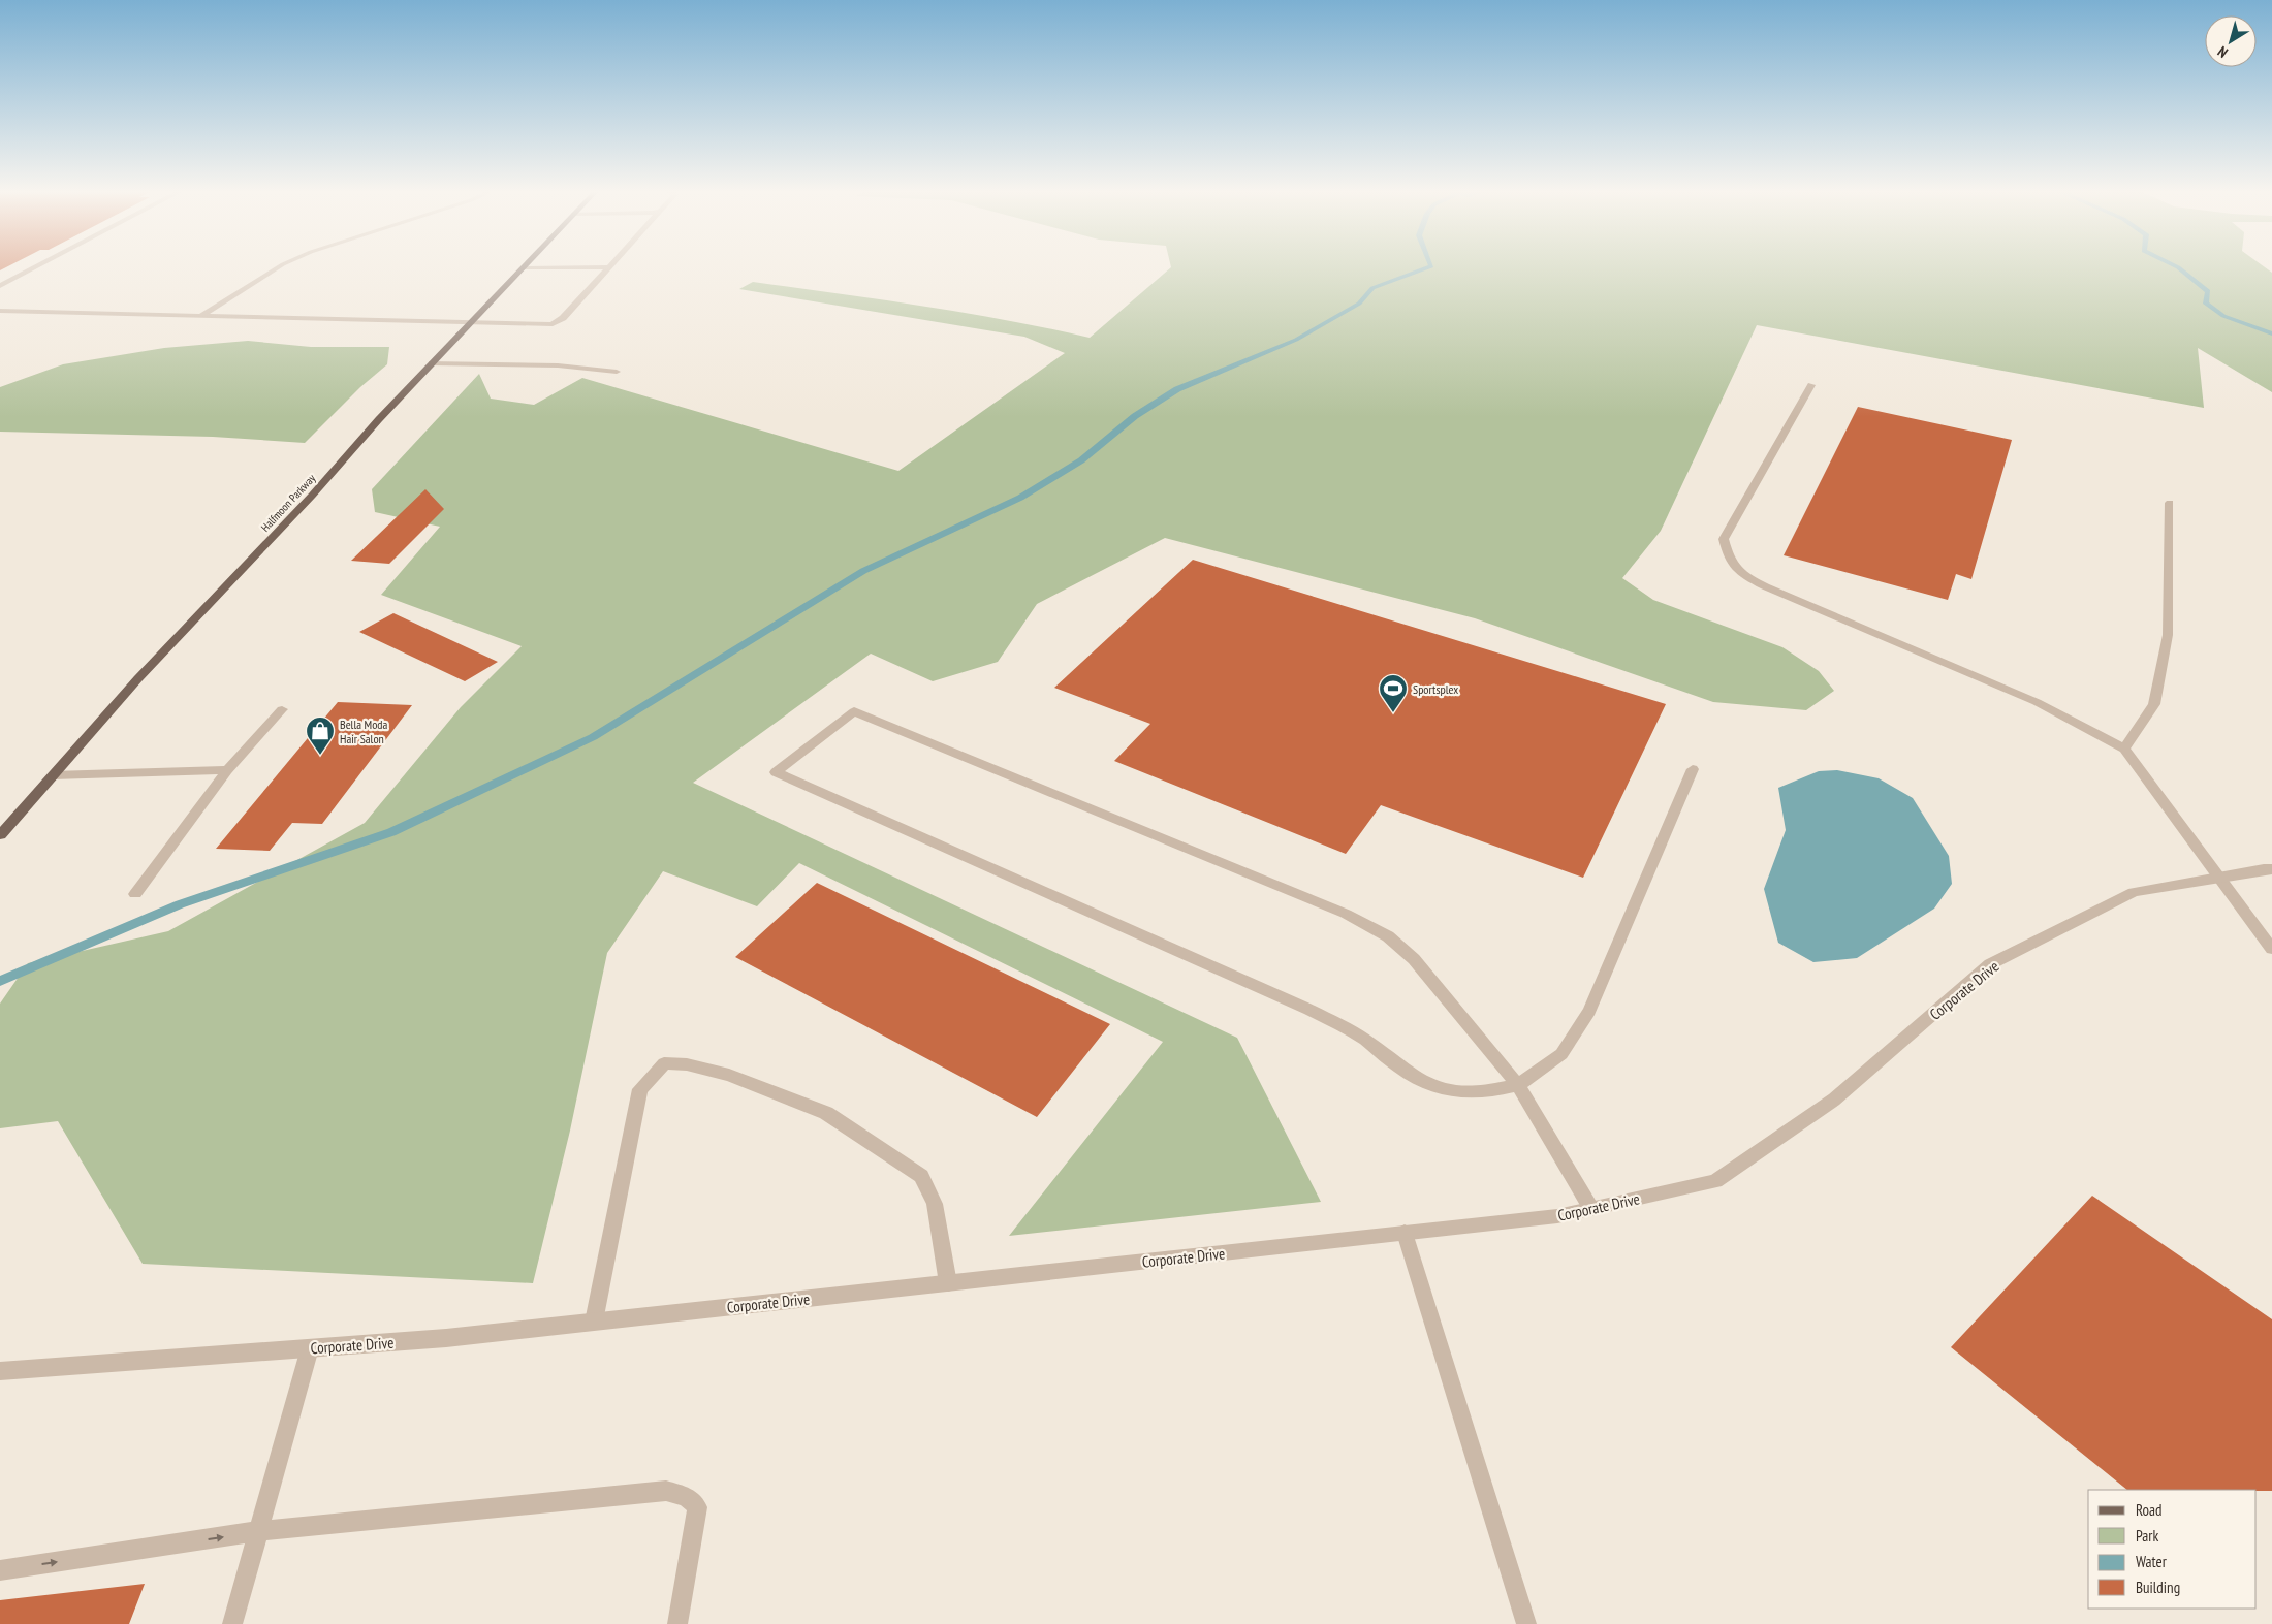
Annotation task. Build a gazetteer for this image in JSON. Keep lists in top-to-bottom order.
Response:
{
  "streets": {
    "main road": ["Halfmoon Parkway"],
    "street": ["Corporate Drive"]
  },
  "places": {
    "sports": ["Sportsplex"],
    "shop": ["Bella Moda Hair Salon"]
  },
  "legend": [
    "Road",
    "Park",
    "Water",
    "Building"
  ],
  "north": "bottom left"
}
